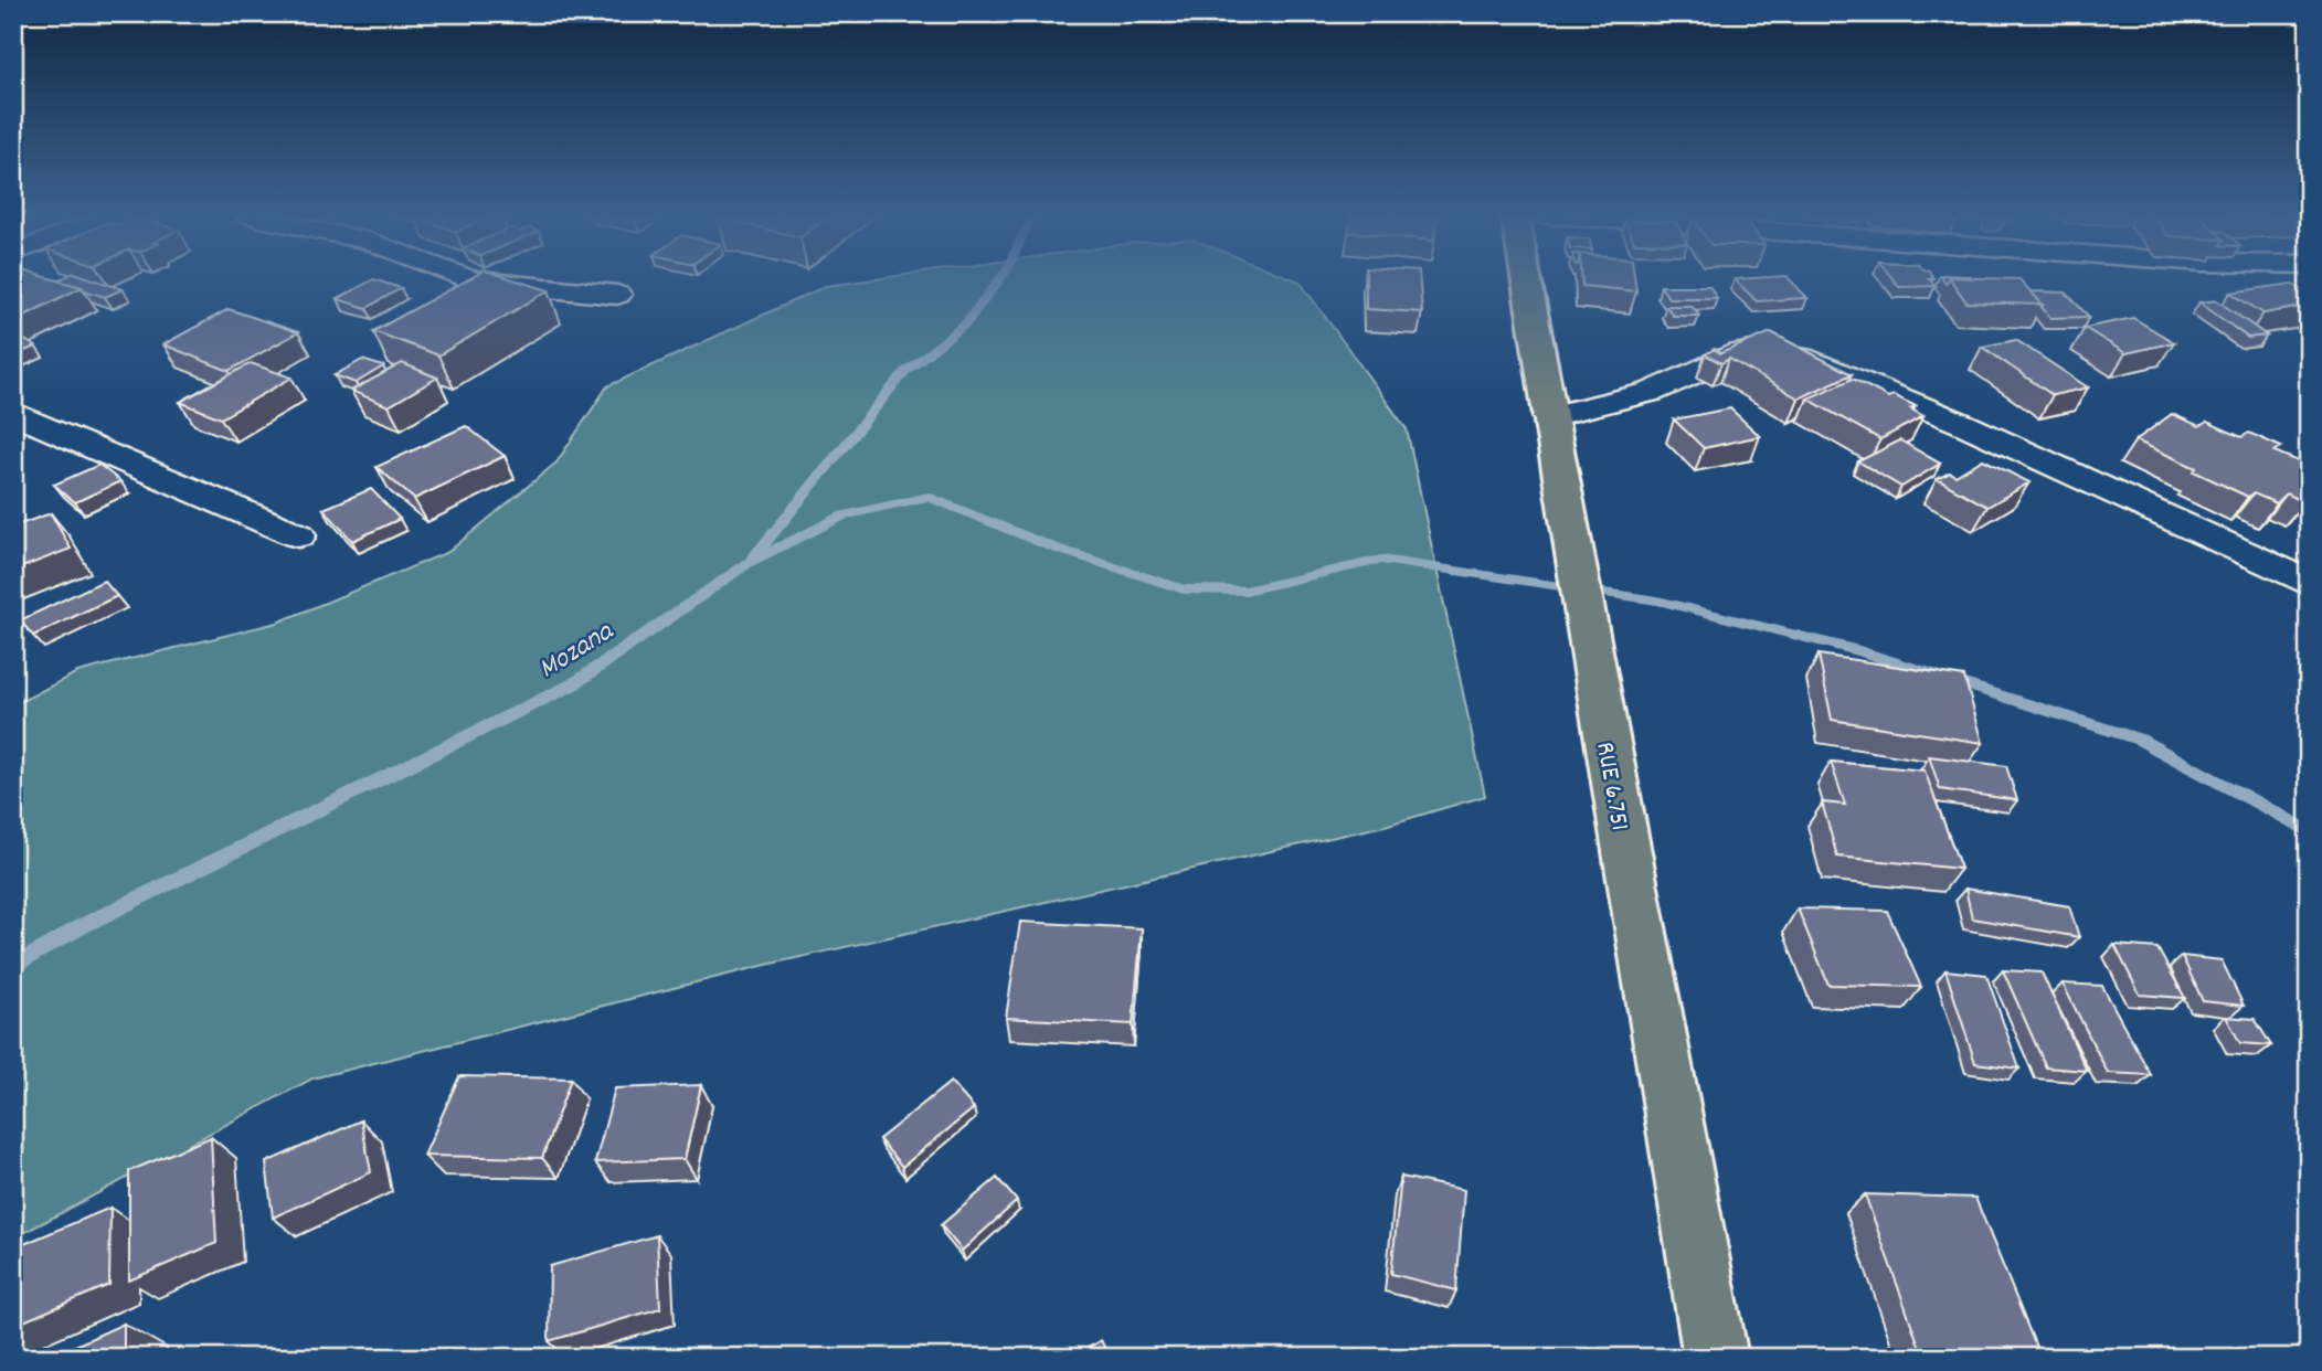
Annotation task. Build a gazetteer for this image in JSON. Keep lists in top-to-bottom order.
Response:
{
  "streets": {
    "main road": ["RUE 6.751"]
  },
  "water": ["Mozana"]
}
